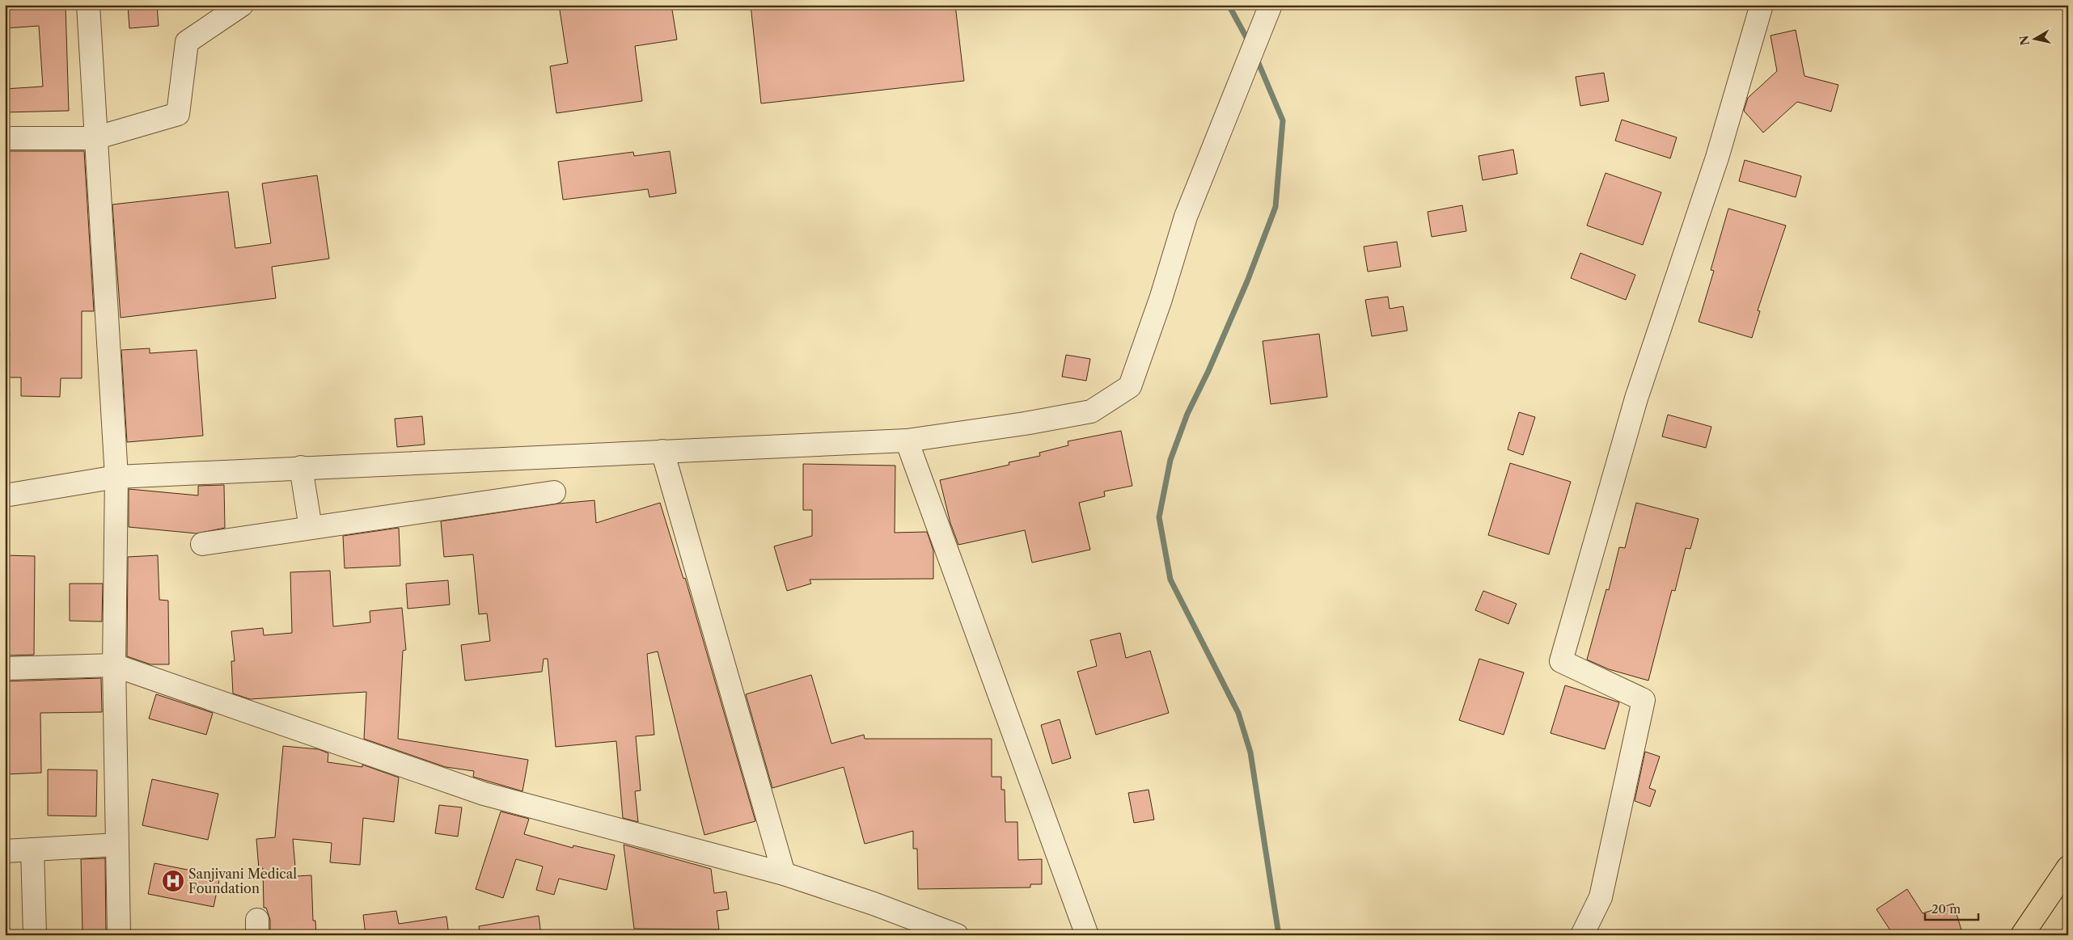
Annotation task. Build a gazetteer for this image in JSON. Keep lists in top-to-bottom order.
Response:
{
  "places": {
    "hospital": ["Sanjivani Medical Foundation"]
  },
  "scale_bar": "20 m",
  "north": "left"
}
